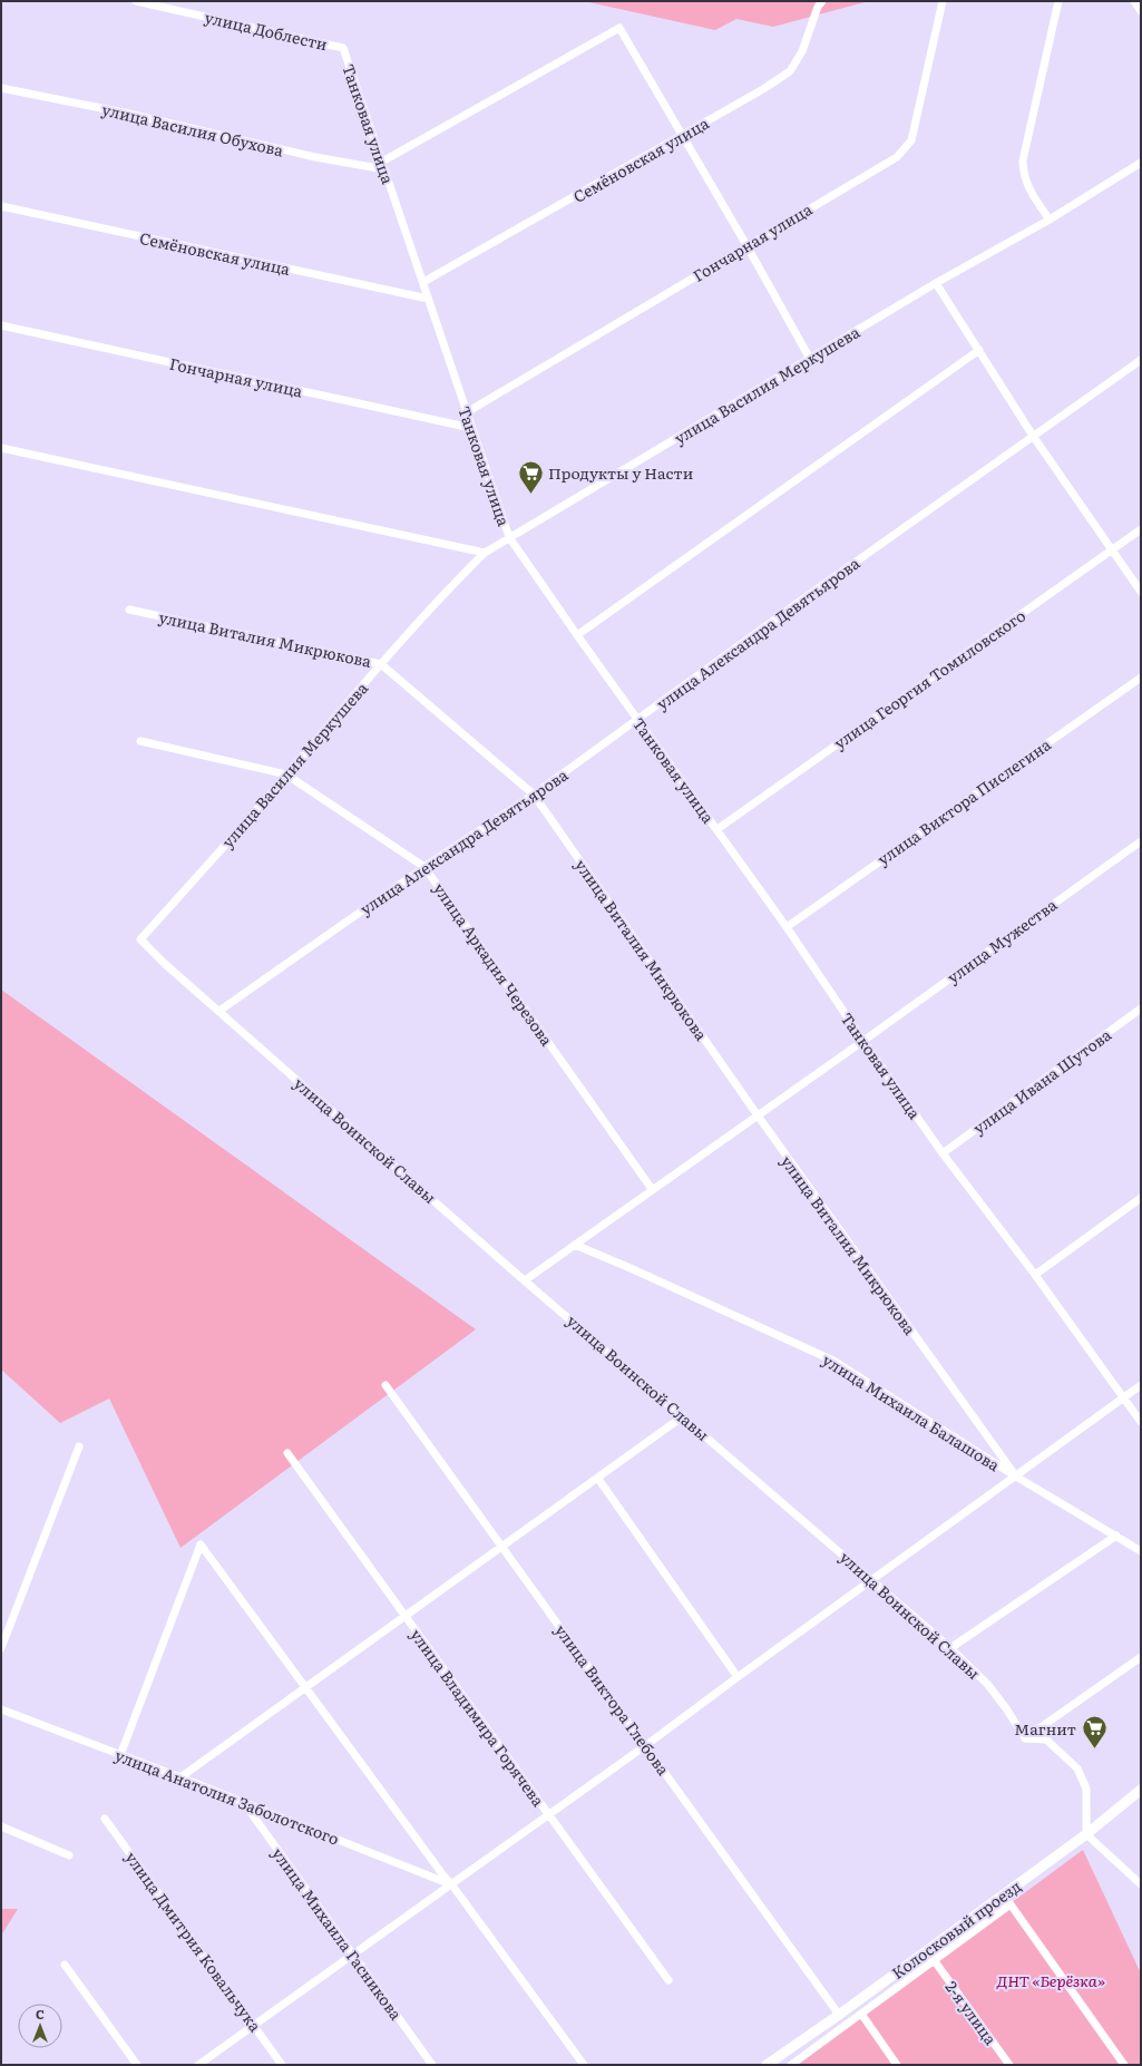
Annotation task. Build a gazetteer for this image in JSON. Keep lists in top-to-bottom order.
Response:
{
  "streets": {
    "street": [
      "улица Доблести",
      "Танковая улица",
      "улица Василия Обухова",
      "Семёновская улица",
      "Гончарная улица",
      "улица Василия Меркушева",
      "улица Александра Девятьярова",
      "улица Виталия Микрюкова",
      "улица Георгия Томиловского",
      "улица Виктора Пислегина",
      "улица Мужества",
      "улица Аркадия Черезова",
      "улица Ивана Шутова",
      "улица Воинской Славы",
      "улица Михаила Балашова",
      "улица Виктора Глебова",
      "улица Владимира Горячева",
      "улица Анатолия Заболотского",
      "Колосковый проезд",
      "улица Михаила Гасникова",
      "улица Дмитрия Ковальчука",
      "2-я улица"
    ]
  },
  "crossings": [
    ["улица Доблести", "Танковая улица"],
    ["Танковая улица", "улица Василия Обухова"],
    ["Танковая улица", "Семёновская улица"],
    ["Танковая улица", "Гончарная улица"],
    ["Танковая улица", "улица Василия Меркушева"],
    ["Танковая улица", "улица Александра Девятьярова"],
    ["Танковая улица", "улица Георгия Томиловского"],
    ["Танковая улица", "улица Виктора Пислегина"],
    ["Танковая улица", "улица Мужества"],
    ["Танковая улица", "улица Ивана Шутова"],
    ["улица Василия Меркушева", "улица Виталия Микрюкова"],
    ["улица Василия Меркушева", "улица Аркадия Черезова"],
    ["улица Василия Меркушева", "улица Воинской Славы"],
    ["улица Александра Девятьярова", "улица Виталия Микрюкова"],
    ["улица Александра Девятьярова", "улица Аркадия Черезова"],
    ["улица Александра Девятьярова", "улица Воинской Славы"],
    ["улица Виталия Микрюкова", "улица Мужества"],
    ["улица Виталия Микрюкова", "улица Михаила Балашова"],
    ["улица Мужества", "улица Аркадия Черезова"],
    ["улица Мужества", "улица Воинской Славы"],
    ["улица Мужества", "улица Михаила Балашова"],
    ["улица Виктора Глебова", "Колосковый проезд"],
    ["улица Анатолия Заболотского", "улица Михаила Гасникова"]
  ],
  "parks": ["ДНТ «Берёзка»"],
  "places": {
    "supermarket": ["Продукты у Насти", "Магнит"]
  },
  "north": "top"
}
